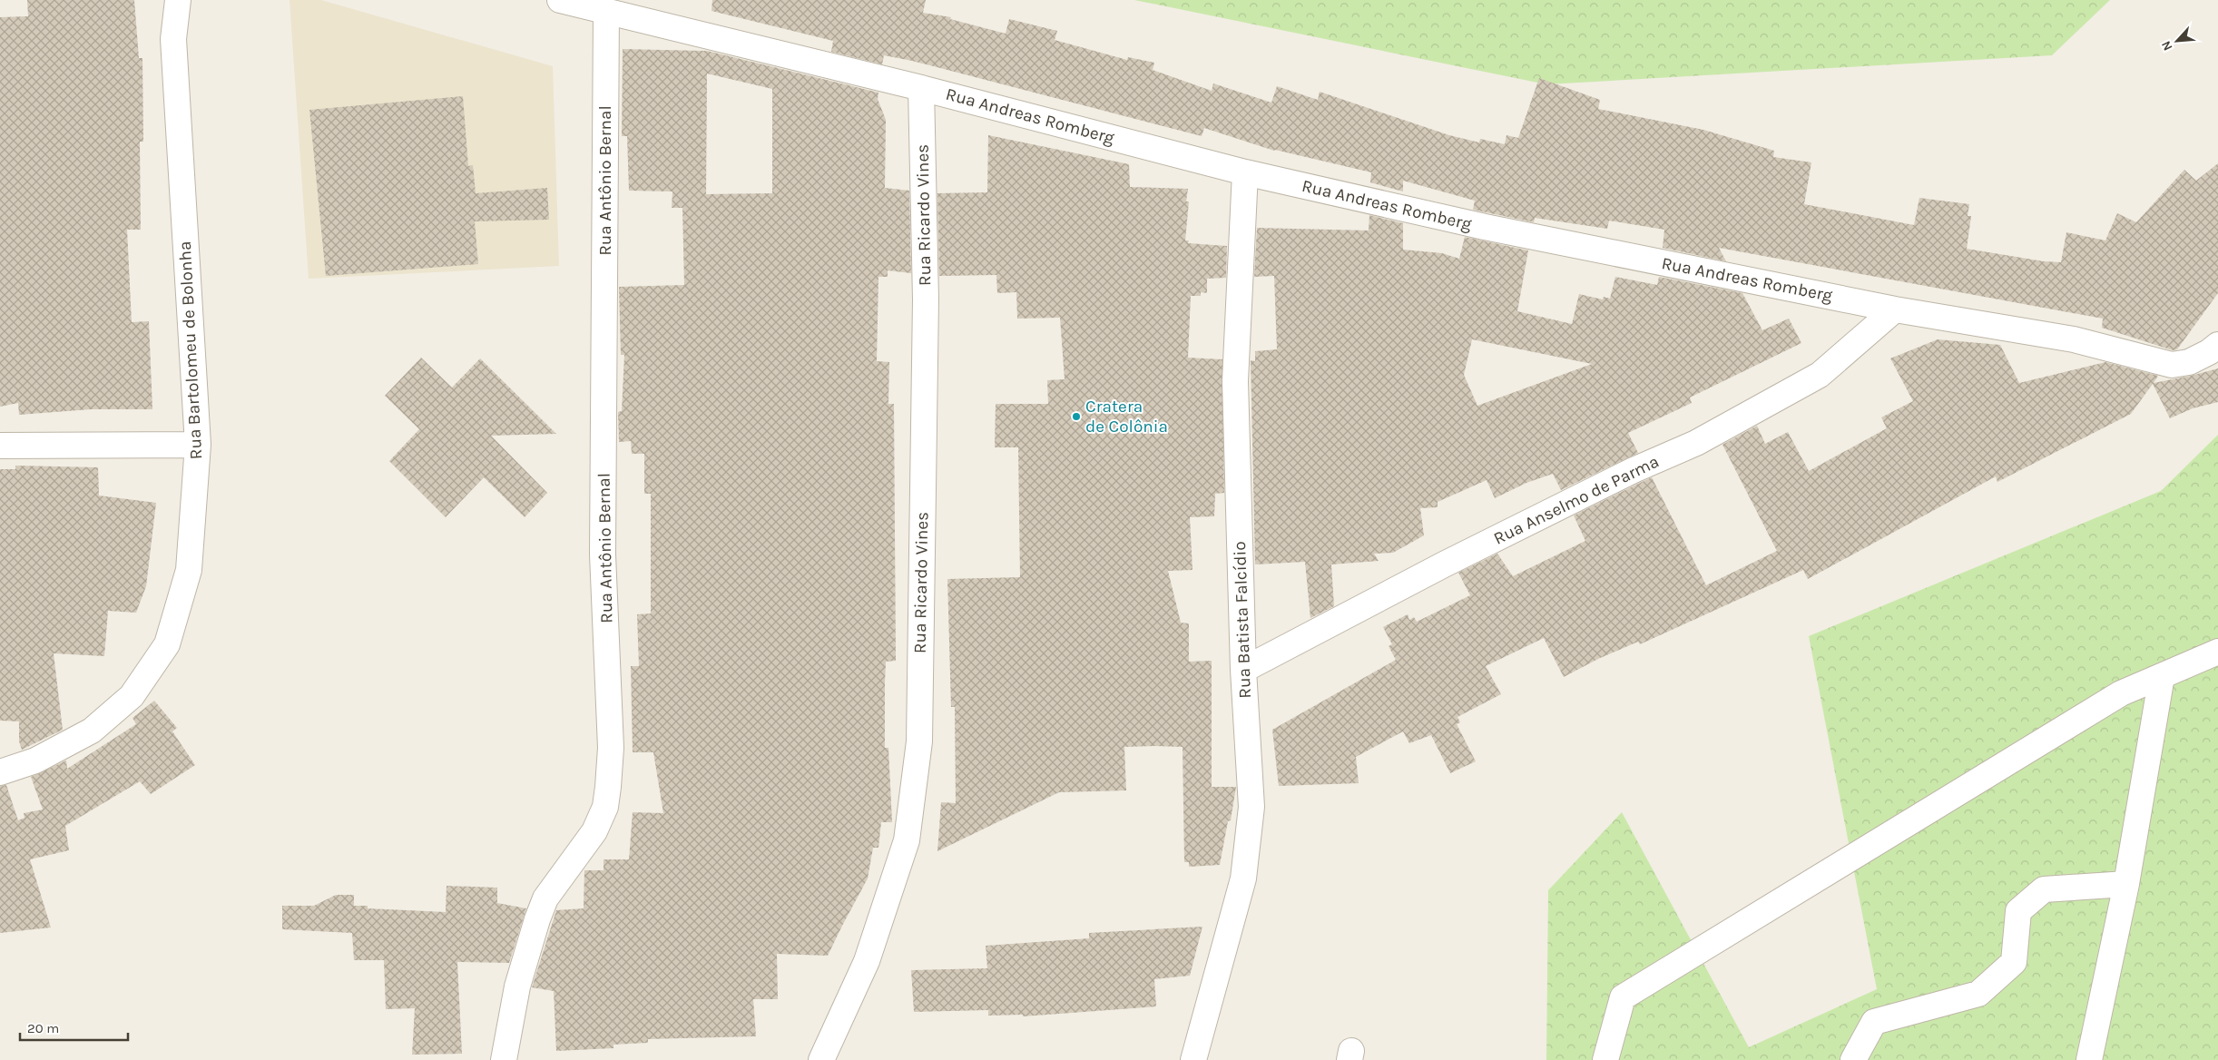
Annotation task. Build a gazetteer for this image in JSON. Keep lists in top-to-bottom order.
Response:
{
  "streets": {
    "street": [
      "Rua Andreas Romberg",
      "Rua Antônio Bernal",
      "Rua Ricardo Vines",
      "Rua Bartolomeu de Bolonha",
      "Rua Anselmo de Parma",
      "Rua Batista Falcídio"
    ]
  },
  "crossings": [
    ["Rua Andreas Romberg", "Rua Antônio Bernal"],
    ["Rua Andreas Romberg", "Rua Ricardo Vines"],
    ["Rua Andreas Romberg", "Rua Anselmo de Parma"],
    ["Rua Andreas Romberg", "Rua Batista Falcídio"],
    ["Rua Anselmo de Parma", "Rua Batista Falcídio"]
  ],
  "places": ["Cratera de Colônia"],
  "scale_bar": "20 m",
  "north": "bottom left"
}
